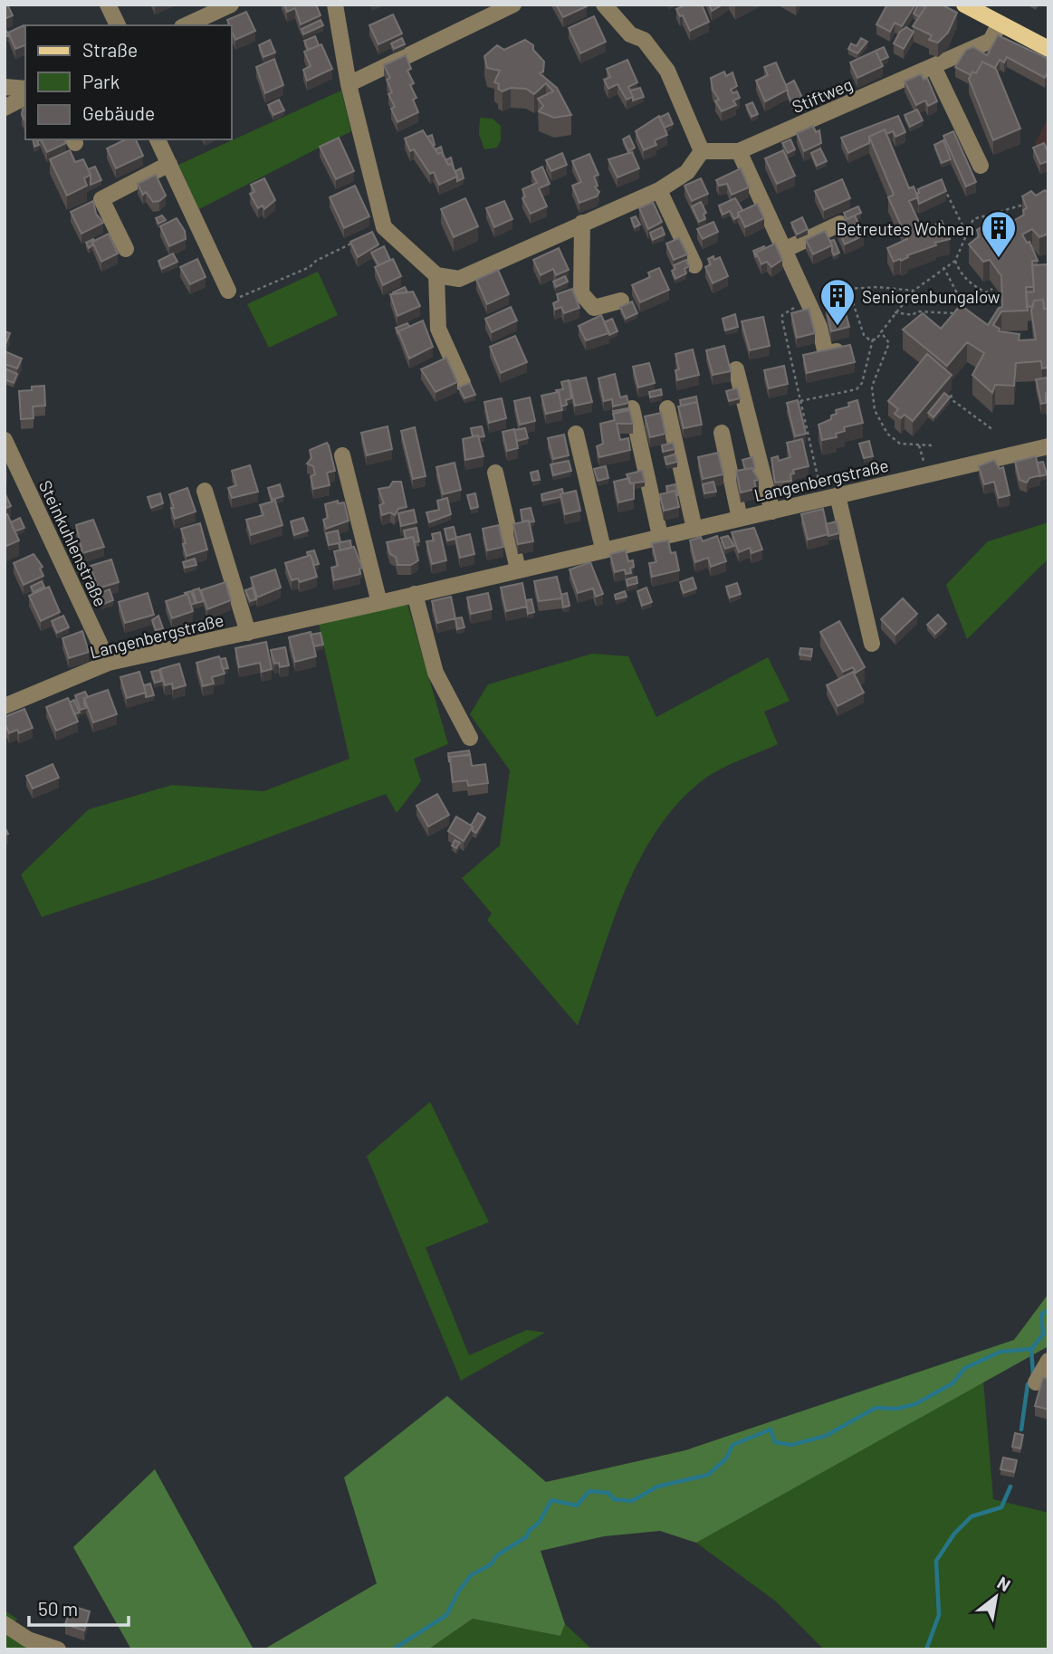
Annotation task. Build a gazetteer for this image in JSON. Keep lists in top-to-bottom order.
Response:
{
  "streets": {
    "street": ["Stiftweg", "Langenbergstraße", "Steinkuhlenstraße"]
  },
  "crossings": [
    ["Langenbergstraße", "Steinkuhlenstraße"]
  ],
  "places": {
    "building": ["Betreutes Wohnen", "Seniorenbungalow"]
  },
  "legend": ["Straße", "Park", "Gebäude"],
  "scale_bar": "50 m",
  "north": "top right"
}
